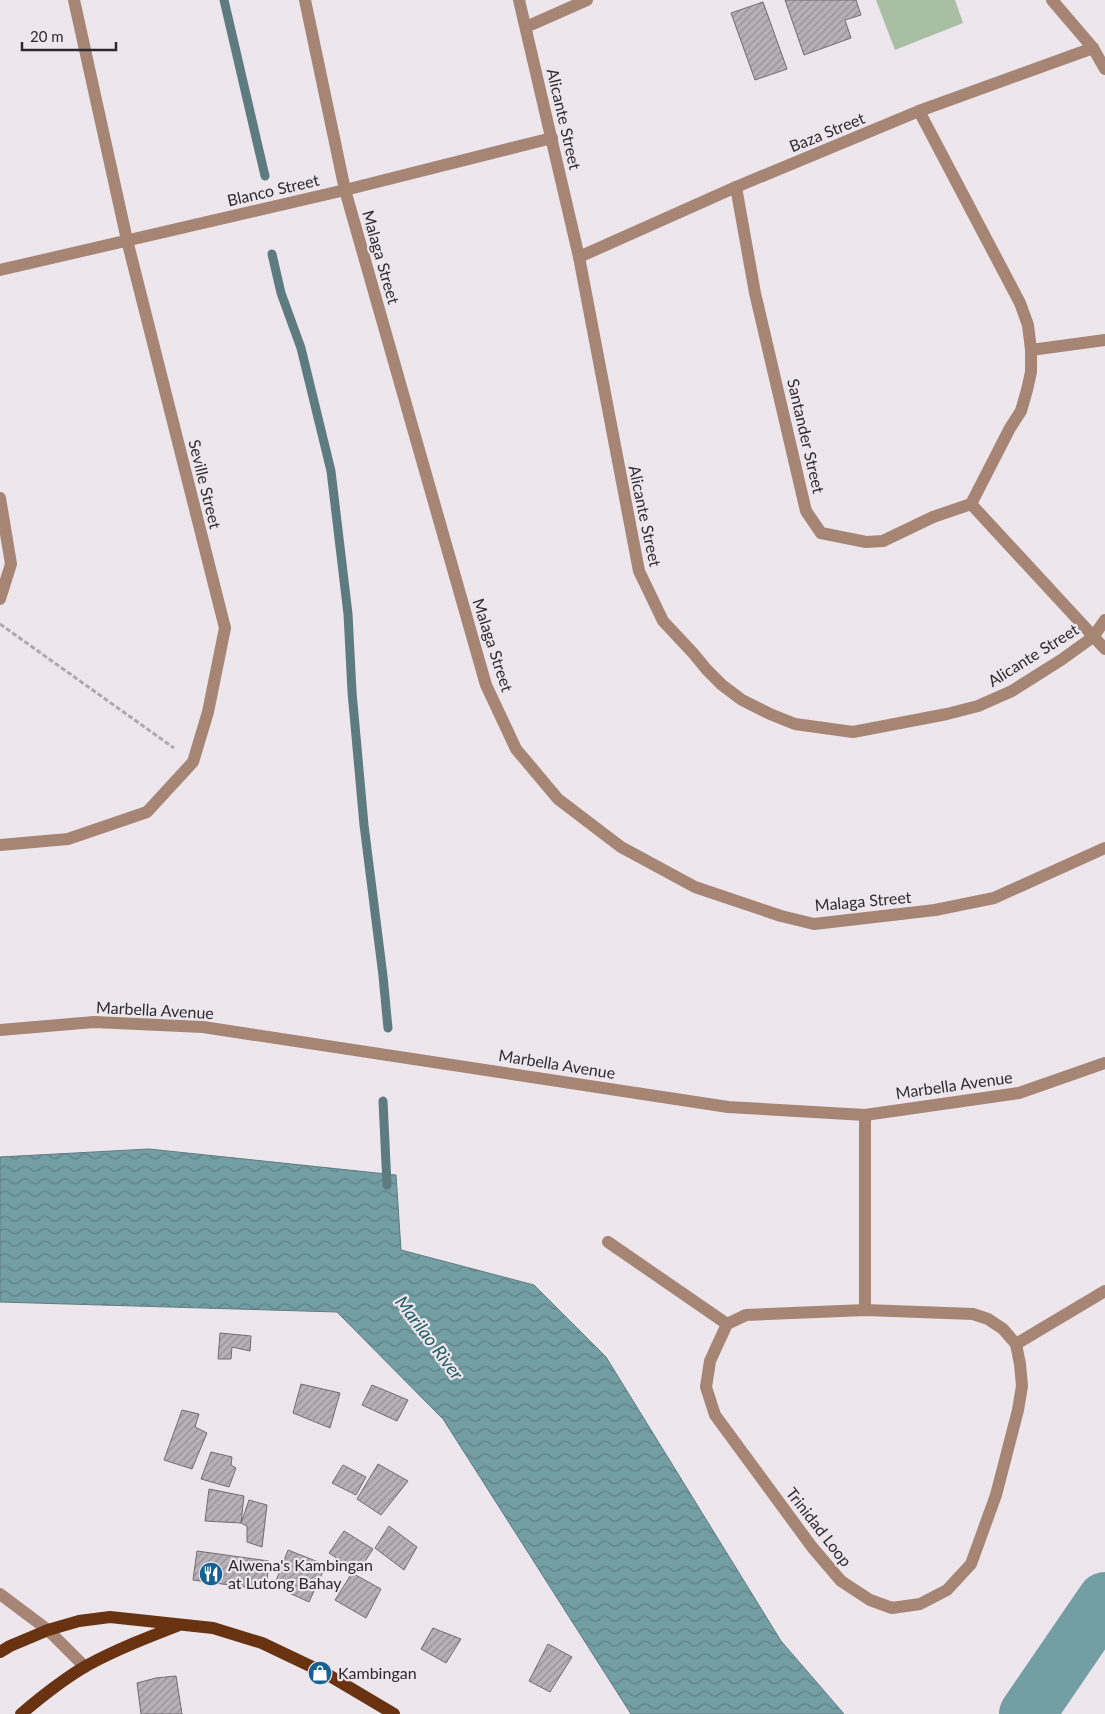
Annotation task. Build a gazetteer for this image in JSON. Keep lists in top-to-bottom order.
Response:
{
  "streets": {
    "street": [
      "Alicante Street",
      "Baza Street",
      "Blanco Street",
      "Malaga Street",
      "Santander Street",
      "Seville Street",
      "Marbella Avenue",
      "Trinidad Loop"
    ]
  },
  "crossings": [
    ["Alicante Street", "Baza Street"],
    ["Alicante Street", "Blanco Street"],
    ["Baza Street", "Santander Street"],
    ["Blanco Street", "Malaga Street"],
    ["Blanco Street", "Seville Street"]
  ],
  "water": ["Marilao River"],
  "places": {
    "restaurant": ["Alwena's Kambingan at Lutong Bahay"],
    "shop": ["Kambingan"]
  },
  "scale_bar": "20 m"
}
